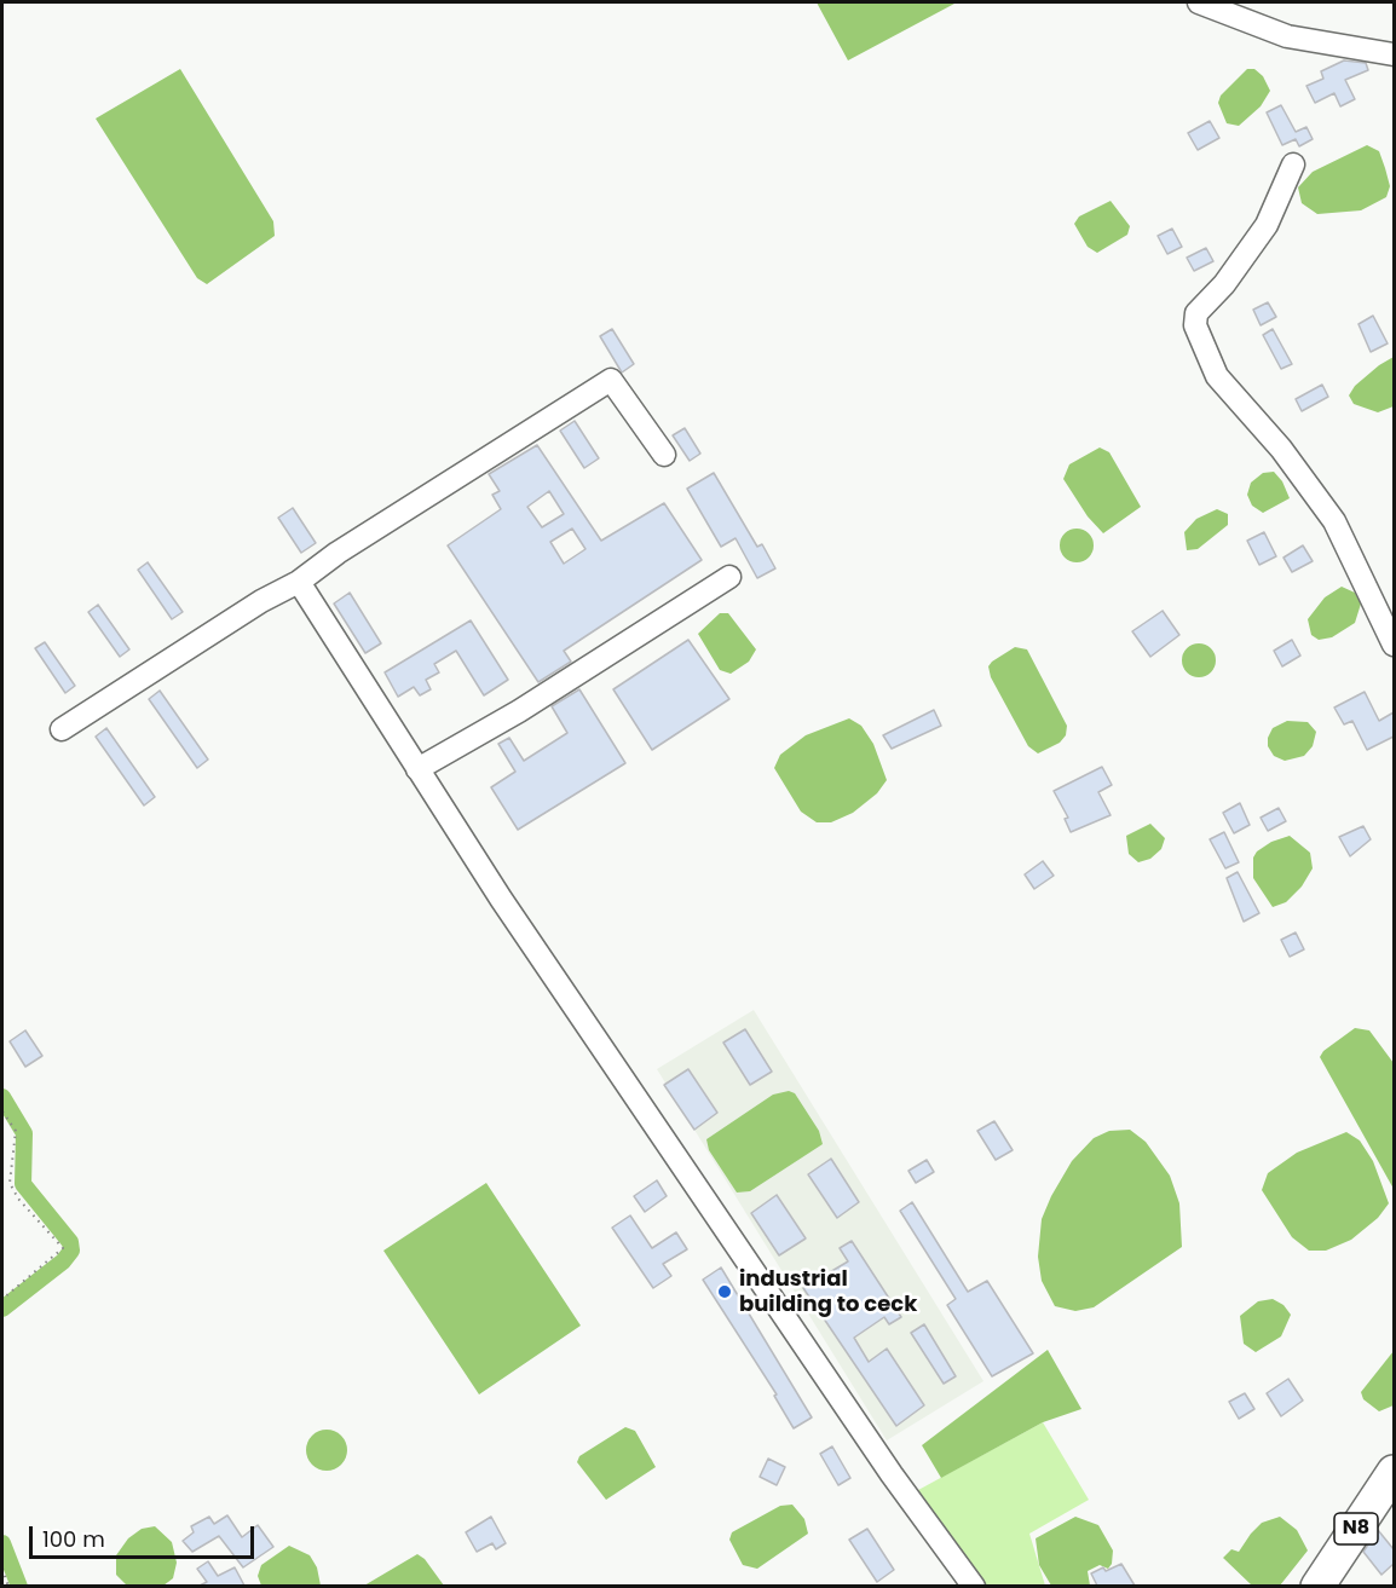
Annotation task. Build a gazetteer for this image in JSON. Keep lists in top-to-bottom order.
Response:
{
  "streets": {
    "highway": ["N8"]
  },
  "places": ["industrial building to ceck"],
  "scale_bar": "100 m"
}
